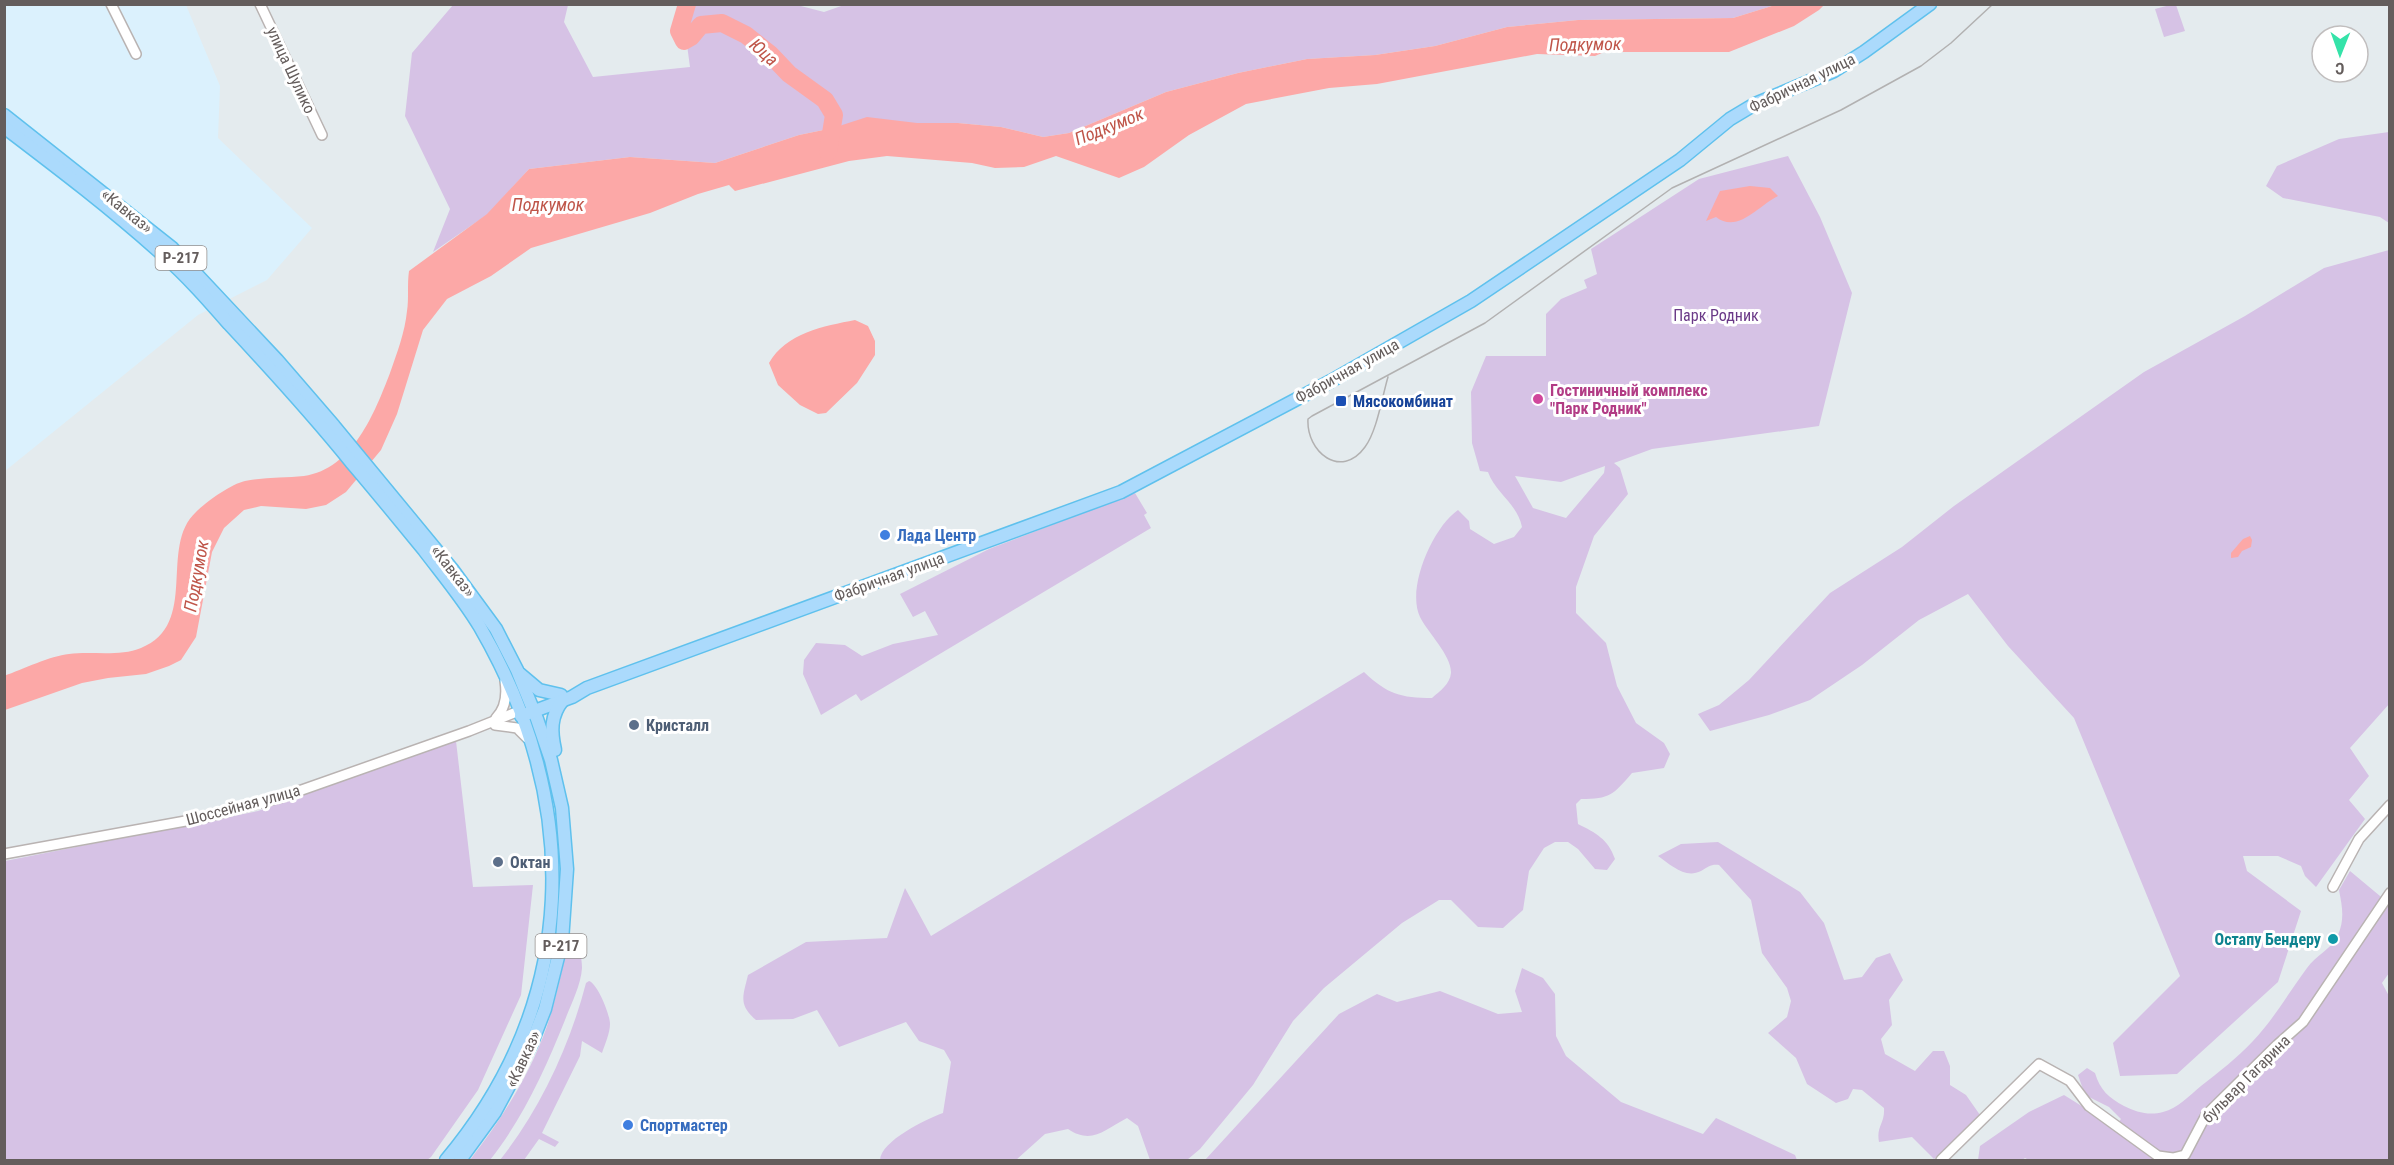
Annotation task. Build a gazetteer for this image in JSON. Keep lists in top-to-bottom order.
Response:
{
  "streets": {
    "main road": ["Фабричная улица", "«Кавказ»", "Р-217"],
    "street": ["улица Шулико", "Шоссейная улица", "бульвар Гагарина"]
  },
  "crossings": [
    ["Фабричная улица", "«Кавказ»"],
    ["Фабричная улица", "Шоссейная улица"],
    ["«Кавказ»", "Шоссейная улица"]
  ],
  "water": ["Подкумок", "Юца"],
  "parks": ["Парк Родник"],
  "places": {
    "other": [
      "Гостиничный комплекс \"Парк Родник\"",
      "Лада Центр",
      "Кристалл",
      "Октан",
      "Остапу Бендеру",
      "Спортмастер"
    ],
    "transit": ["Мясокомбинат"]
  },
  "north": "bottom"
}
